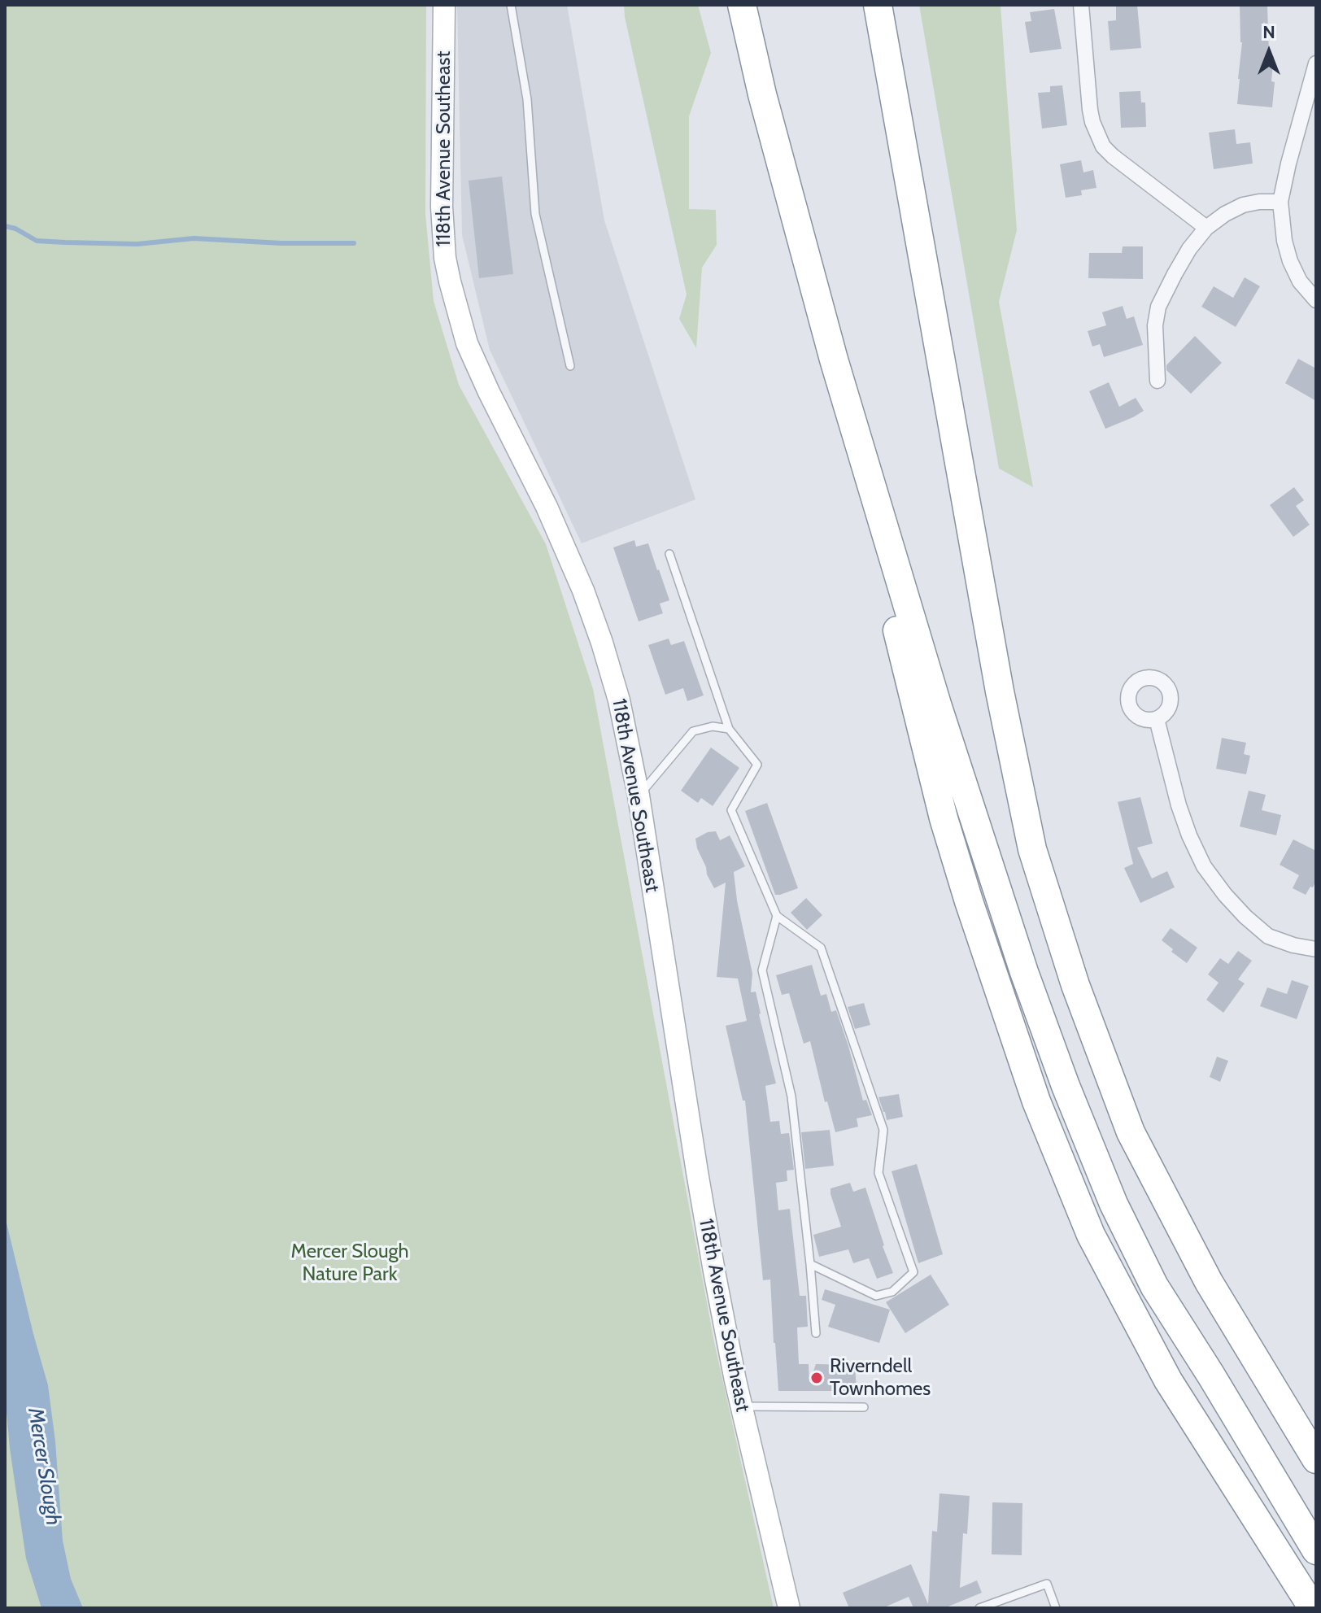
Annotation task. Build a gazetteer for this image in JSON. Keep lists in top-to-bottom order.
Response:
{
  "streets": {
    "street": ["118th Avenue Southeast"]
  },
  "water": ["Mercer Slough"],
  "parks": ["Mercer Slough Nature Park"],
  "places": ["Riverndell Townhomes"],
  "north": "top"
}
